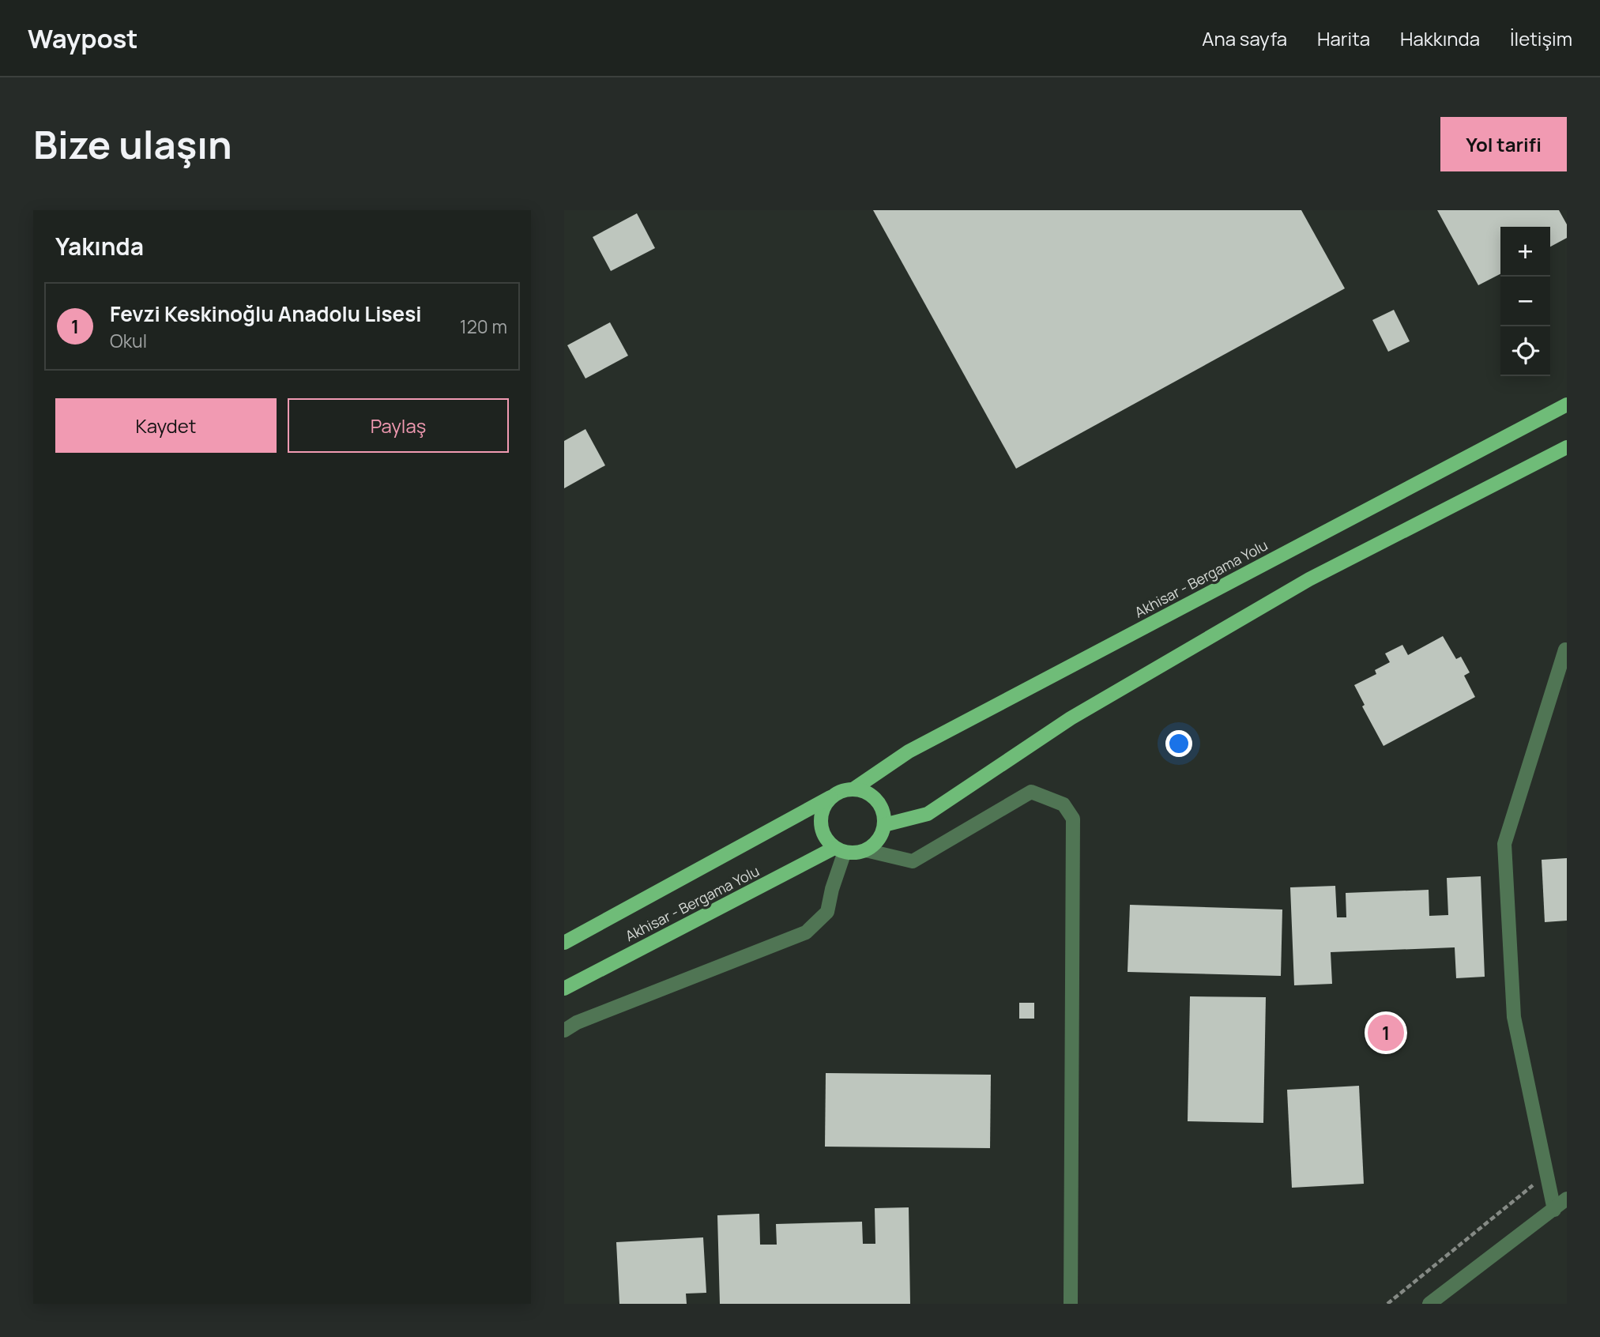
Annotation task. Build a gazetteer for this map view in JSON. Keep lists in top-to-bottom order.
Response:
{
  "streets": {
    "main road": ["Akhisar - Bergama Yolu"]
  },
  "page": {
    "header": "Waypost",
    "nav": [
      "Ana sayfa",
      "Harita",
      "Hakkında",
      "İletişim"
    ],
    "buttons": [
      "Yol tarifi",
      ["Kaydet", "Paylaş"]
    ],
    "title": "Bize ulaşın",
    "heading": "Yakında",
    "map_buttons": ["+", "−"],
    "list": [
      {
        "mark": "1",
        "name": "Fevzi Keskinoğlu Anadolu Lisesi",
        "note": "Okul",
        "value": "120 m"
      }
    ],
    "pins": "1"
  }
}
